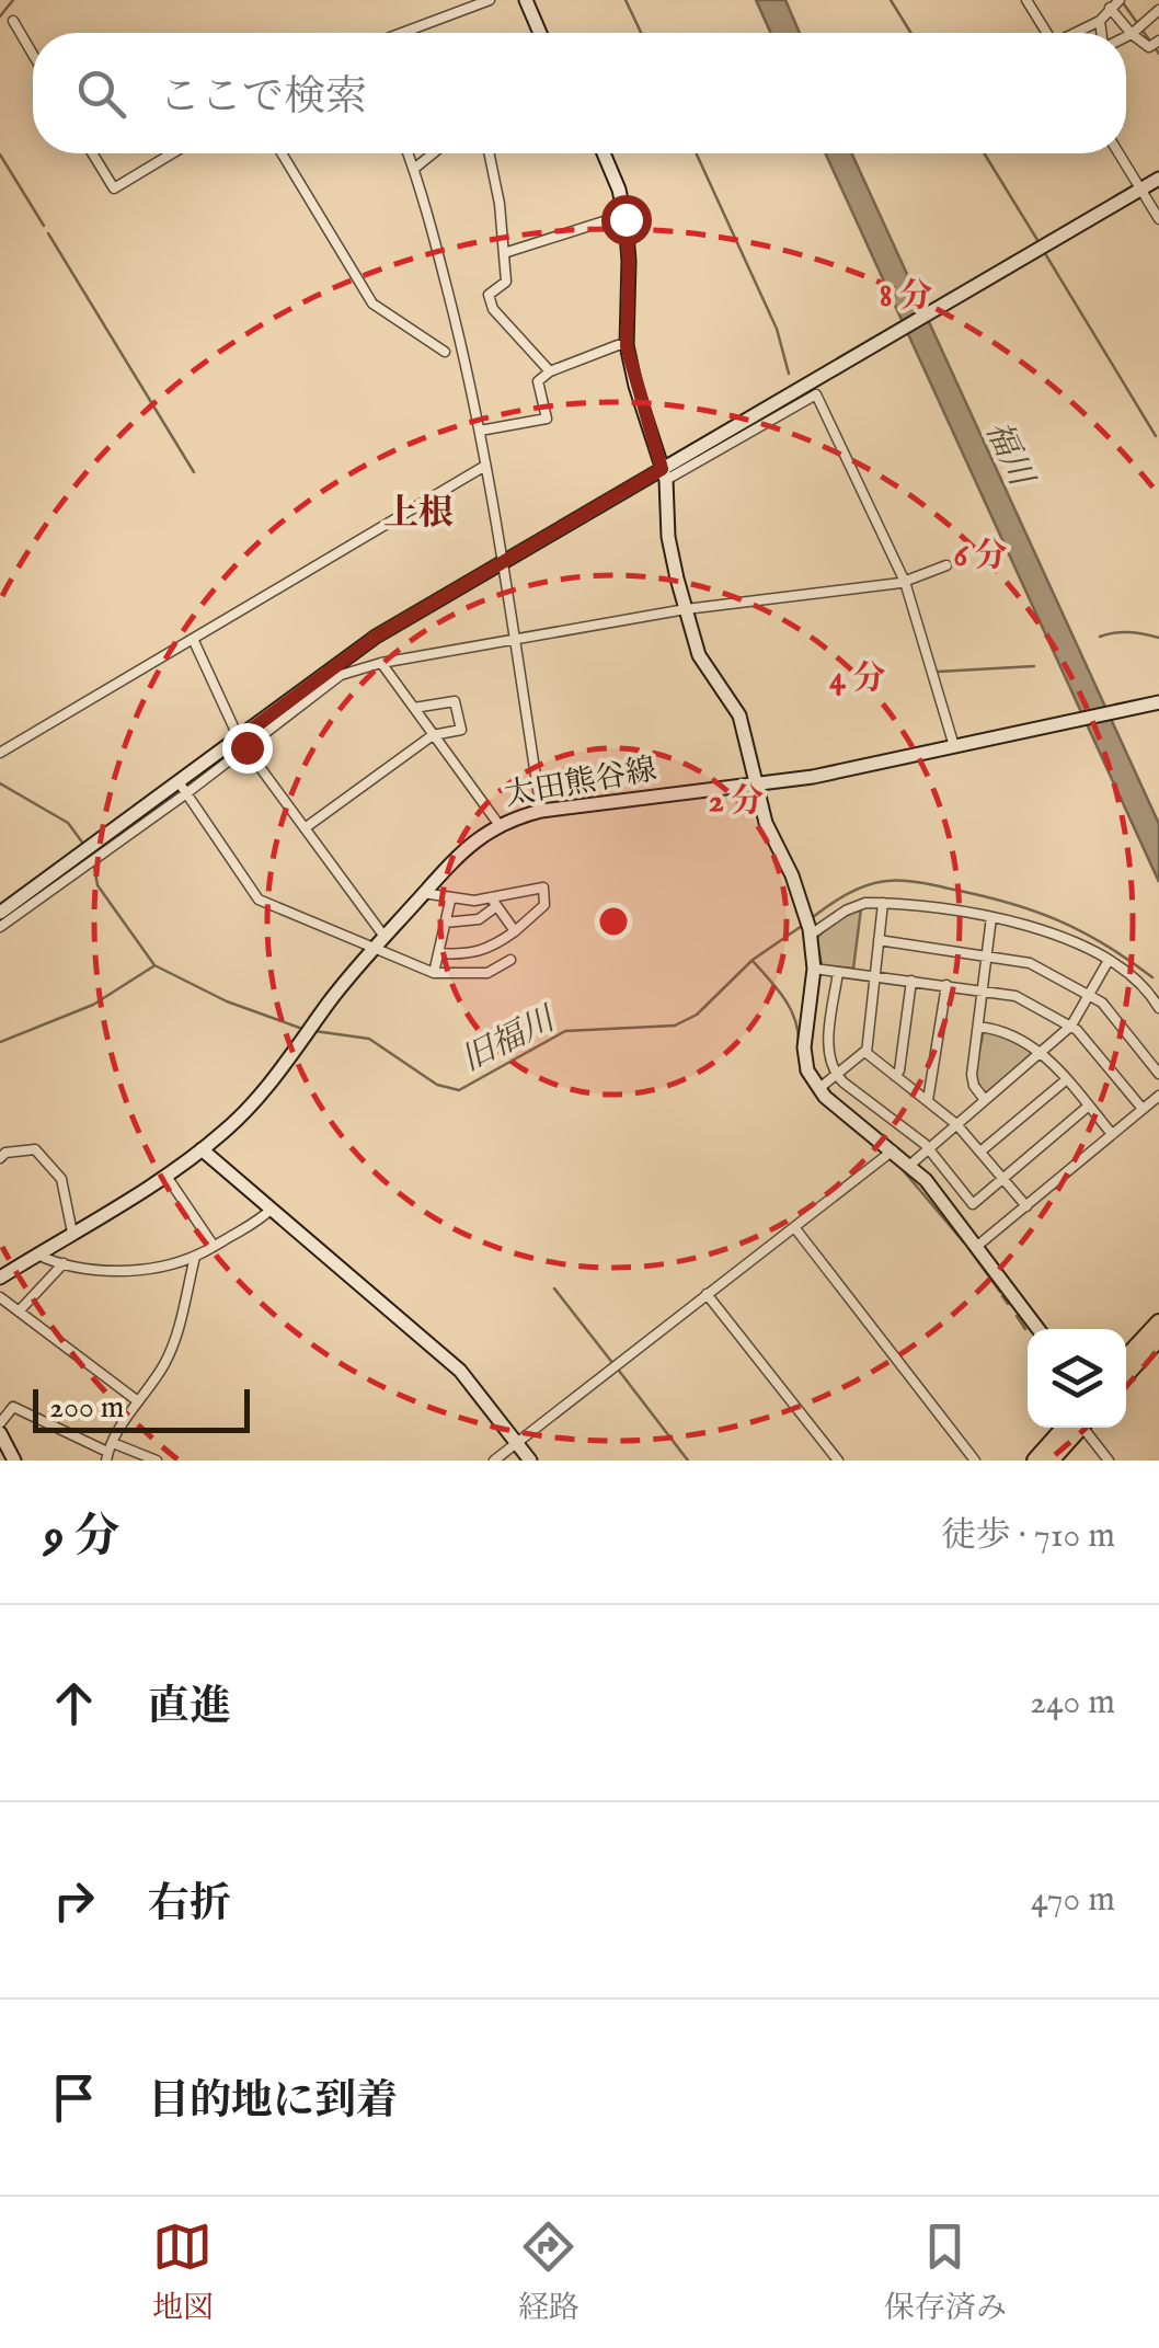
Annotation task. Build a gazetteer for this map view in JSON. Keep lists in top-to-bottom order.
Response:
{
  "streets": {
    "street": ["太田熊谷線"]
  },
  "districts": ["上根"],
  "water": ["福川", "旧福川"],
  "scale_bar": "200 m",
  "page": {
    "search": "ここで検索",
    "scale": "200 m",
    "heading": ["9 分", "徒歩 · 710 m"],
    "list": [
      ["直進", "240 m"],
      ["右折", "470 m"],
      "目的地に到着"
    ],
    "nav": ["地図", "経路", "保存済み"]
  },
  "rings": [
    "8 分",
    "6 分",
    "4 分",
    "2 分"
  ]
}
